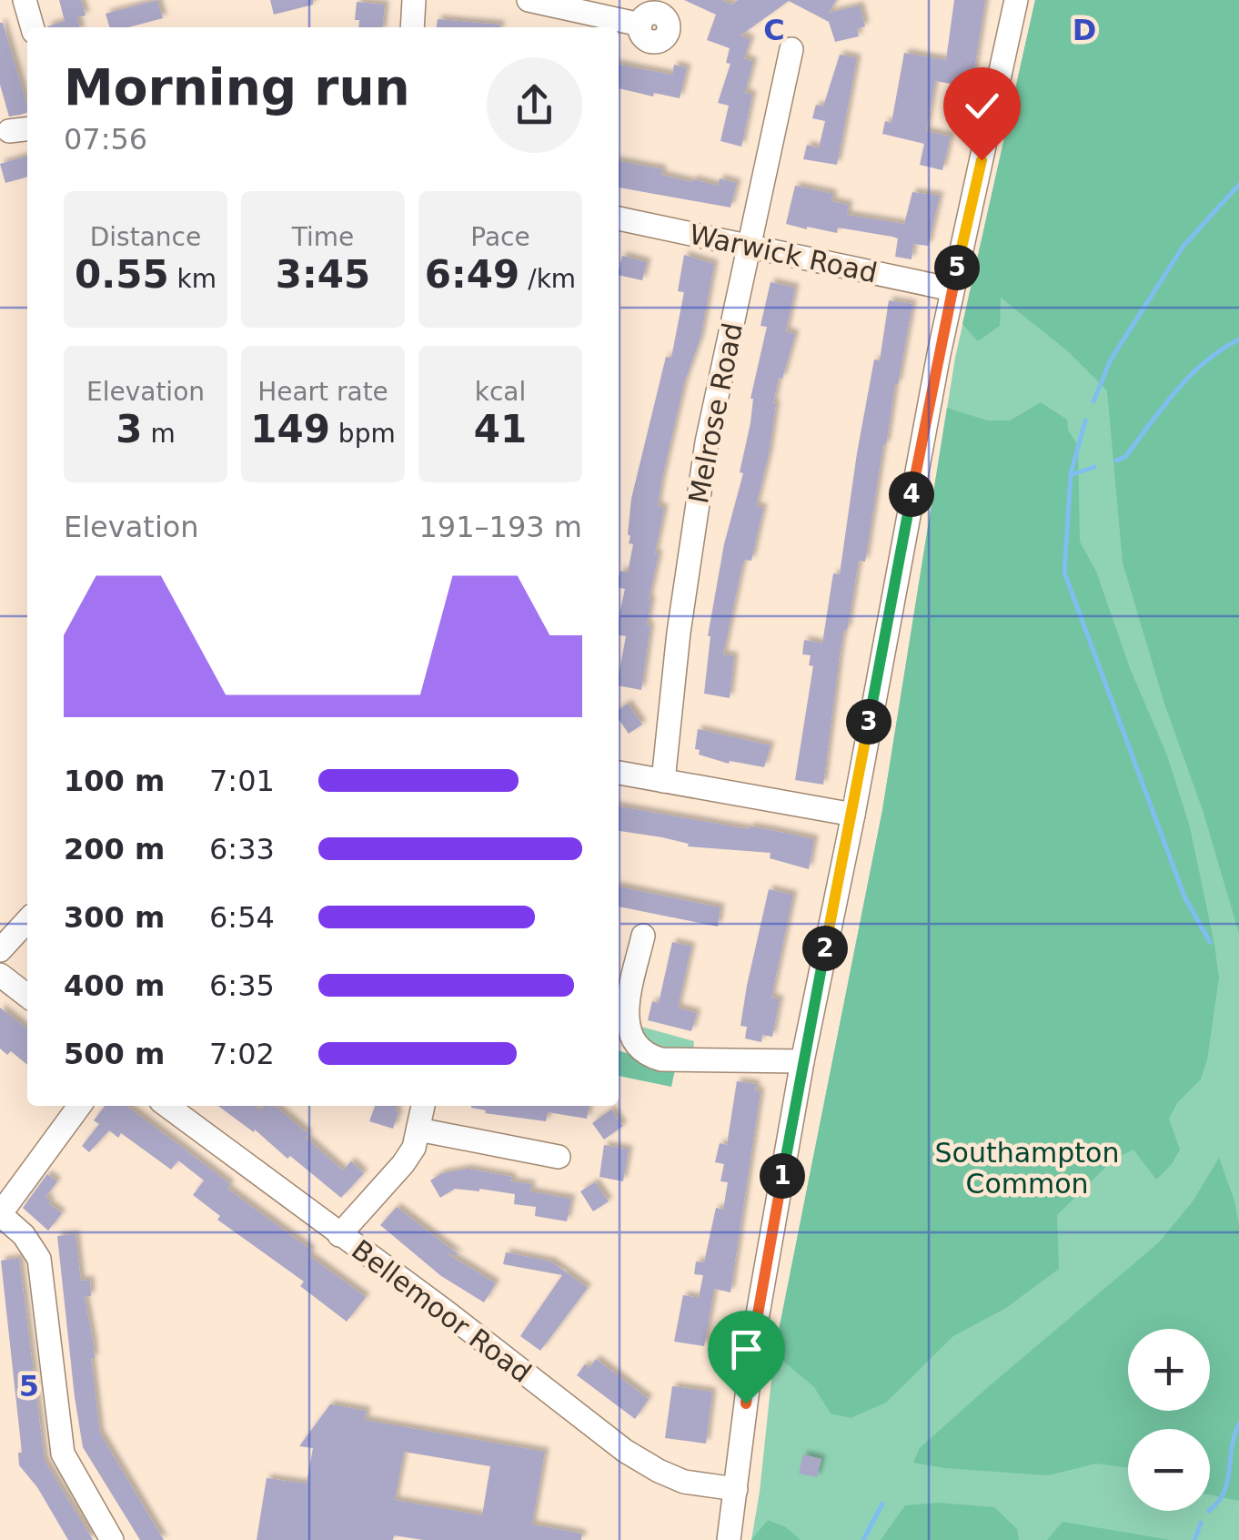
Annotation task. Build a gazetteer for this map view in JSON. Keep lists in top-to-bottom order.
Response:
{
  "streets": {
    "street": ["Warwick Road", "Melrose Road", "Bellemoor Road"]
  },
  "crossings": [
    ["Warwick Road", "Melrose Road"]
  ],
  "parks": ["Southampton Common"],
  "page": {
    "heading": ["Morning run", "07:56"],
    "stats": [
      ["Distance", "0.55 km"],
      ["Time", "3:45"],
      ["Pace", "6:49 /km"],
      ["Elevation", "3 m"],
      ["Heart rate", "149 bpm"],
      ["kcal", "41"]
    ],
    "pins": [
      "5",
      "4",
      "3",
      "2",
      "1"
    ],
    "chart": ["Elevation", "191–193 m"],
    "list": [
      {
        "name": "100 m",
        "note": "7:01"
      },
      {
        "name": "200 m",
        "note": "6:33"
      },
      {
        "name": "300 m",
        "note": "6:54"
      },
      {
        "name": "400 m",
        "note": "6:35"
      },
      {
        "name": "500 m",
        "note": "7:02"
      }
    ],
    "map_buttons": ["+", "−"]
  },
  "grid": {
    "columns": ["C", "D"],
    "rows": ["5"]
  }
}
